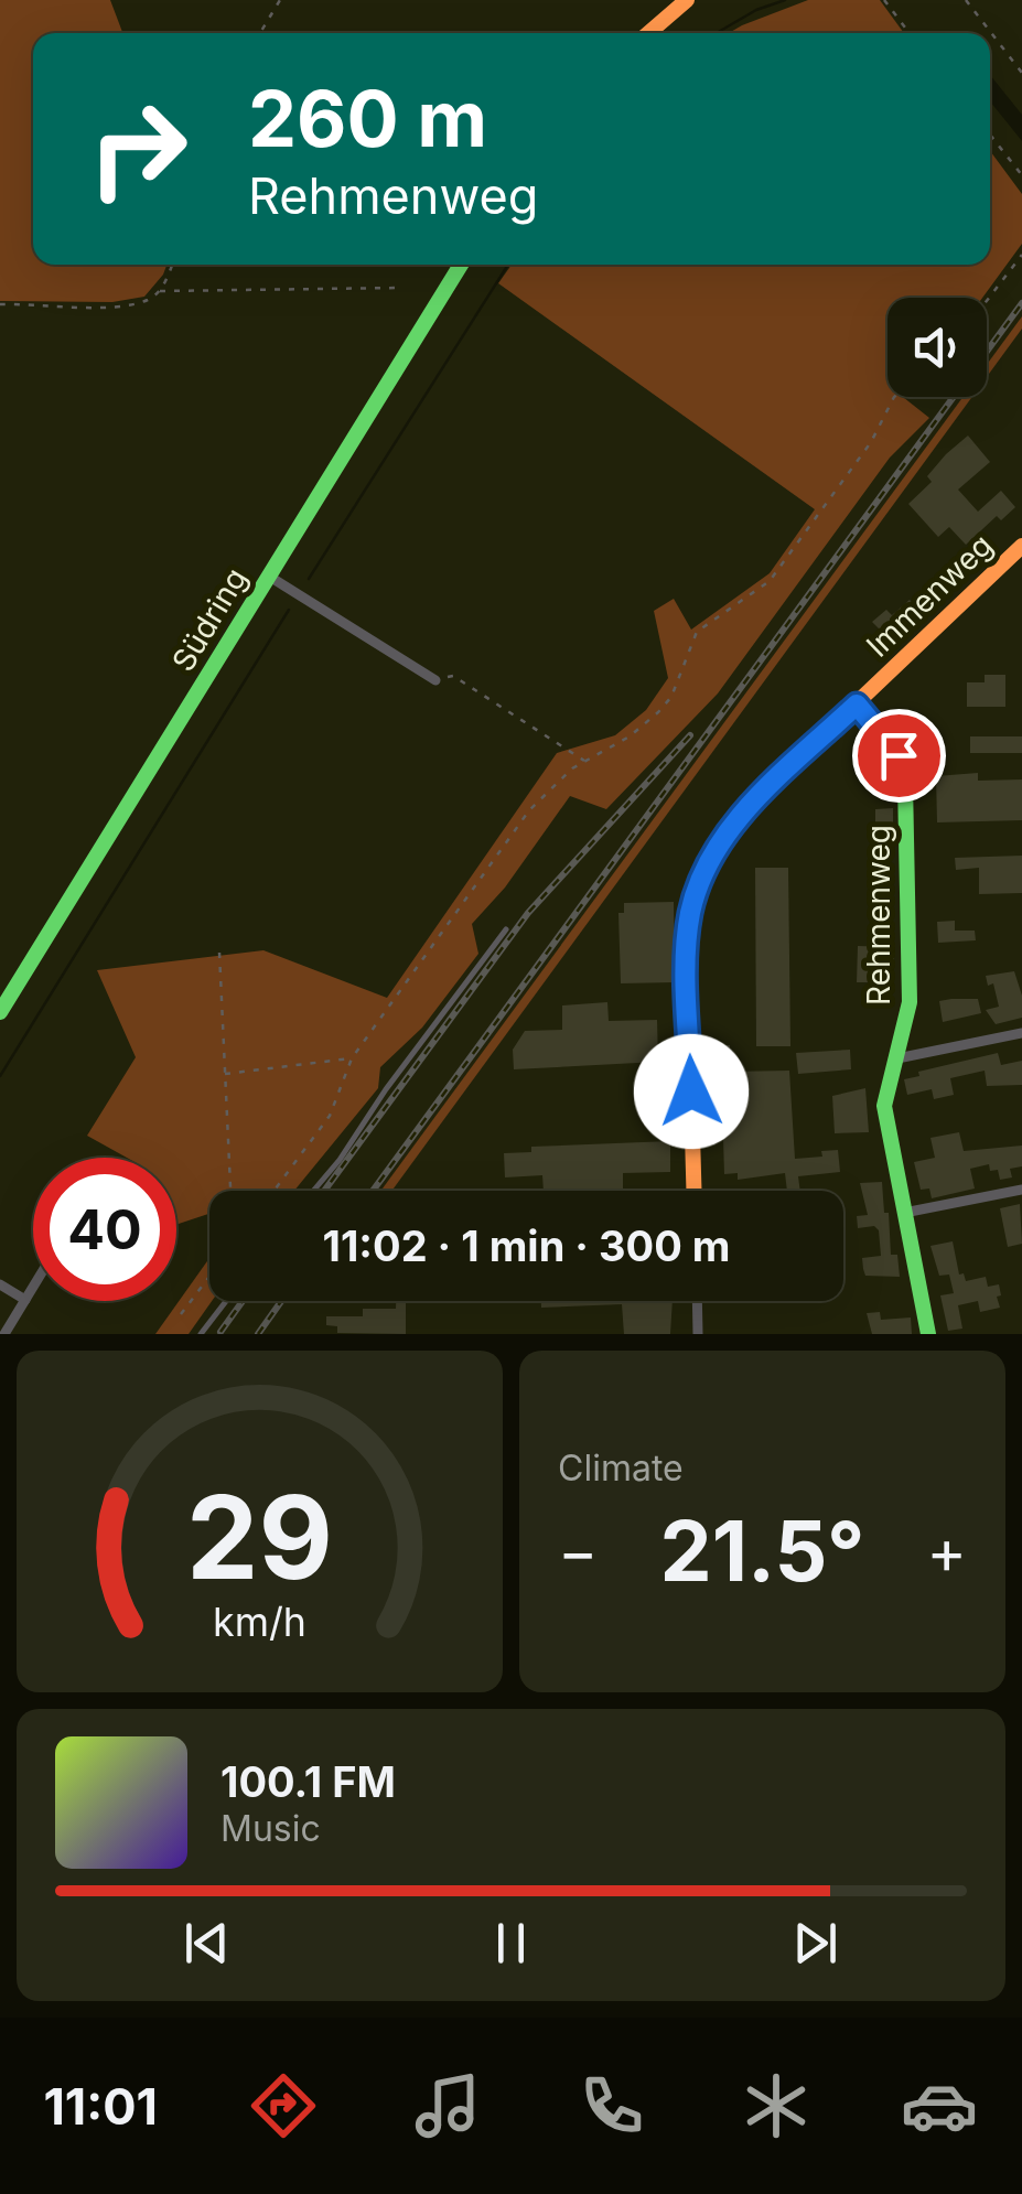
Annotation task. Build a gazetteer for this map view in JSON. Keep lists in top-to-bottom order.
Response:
{
  "streets": {
    "street": ["Immenweg", "Südring", "Rehmenweg"]
  },
  "crossings": [
    ["Immenweg", "Rehmenweg"]
  ],
  "page": {
    "turn": ["260 m", "Rehmenweg"],
    "limit": "40",
    "trip": "11:02 · 1 min · 300 m",
    "tile": "Climate",
    "heat": ["−", "21.5°", "+"],
    "song": ["100.1 FM", "Music"],
    "tabs": "11:01",
    "gauge": ["29", "km/h"]
  }
}
